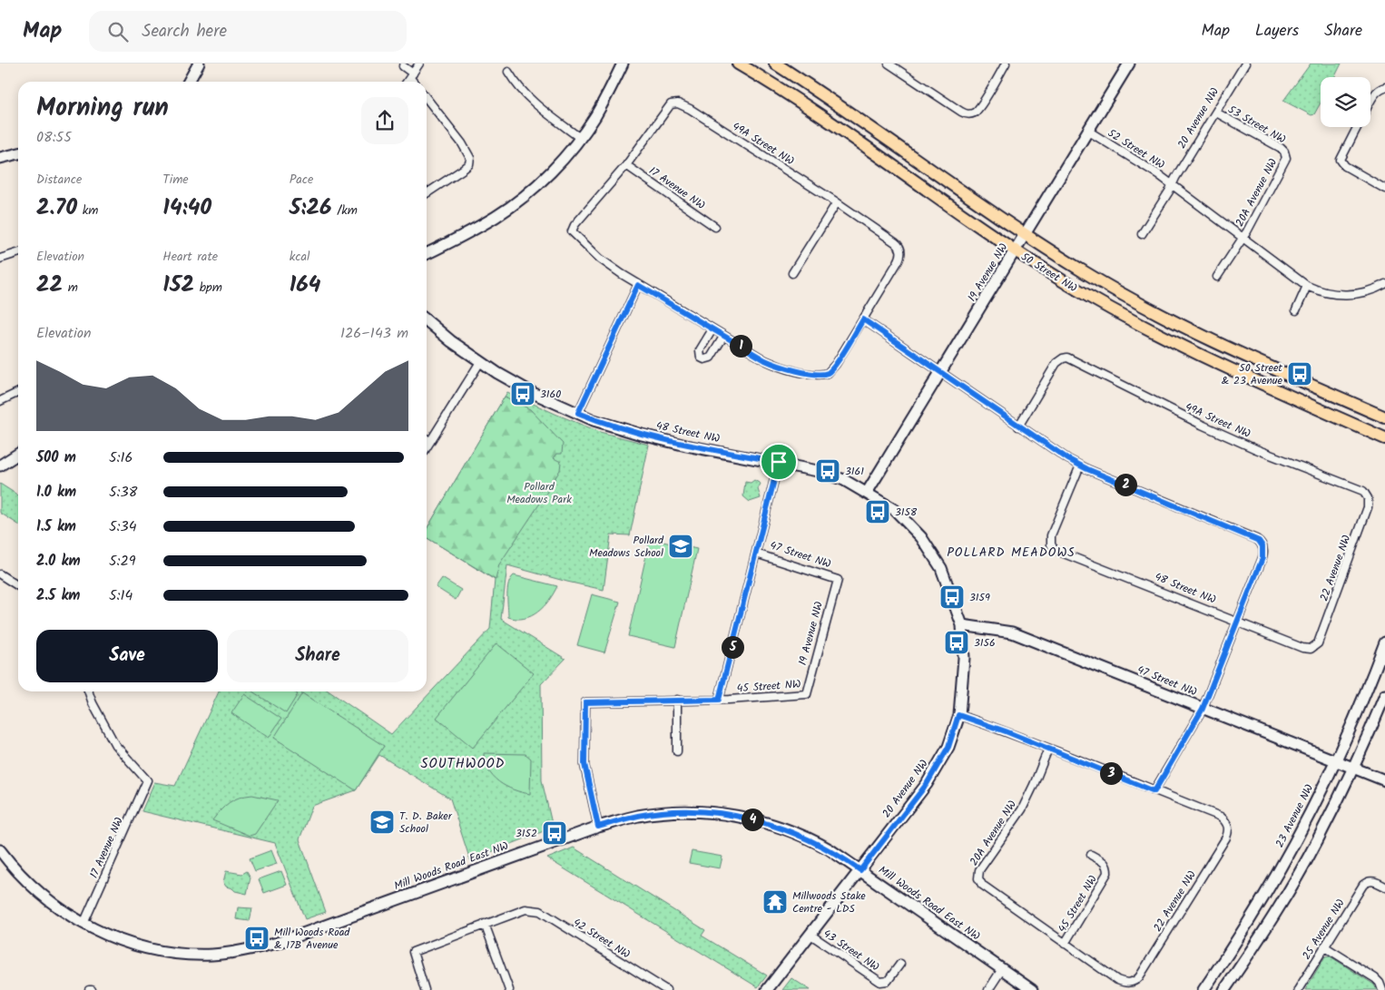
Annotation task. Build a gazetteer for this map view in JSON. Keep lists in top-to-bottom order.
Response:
{
  "streets": {
    "main road": ["50 Street NW"],
    "street": [
      "20 Avenue NW",
      "53 Street NW",
      "49A Street NW",
      "52 Street NW",
      "17 Avenue NW",
      "20A Avenue NW",
      "19 Avenue NW",
      "48 Street NW",
      "47 Street NW",
      "22 Avenue NW",
      "45 Street NW",
      "23 Avenue NW",
      "Mill Woods Road East NW",
      "25 Avenue NW",
      "42 Street NW",
      "43 Street NW"
    ]
  },
  "crossings": [
    ["20 Avenue NW", "53 Street NW"],
    ["20 Avenue NW", "52 Street NW"],
    ["20 Avenue NW", "48 Street NW"],
    ["20 Avenue NW", "47 Street NW"],
    ["20 Avenue NW", "Mill Woods Road East NW"],
    ["20 Avenue NW", "43 Street NW"],
    ["53 Street NW", "20A Avenue NW"],
    ["49A Street NW", "17 Avenue NW"],
    ["49A Street NW", "22 Avenue NW"],
    ["52 Street NW", "20A Avenue NW"],
    ["52 Street NW", "19 Avenue NW"],
    ["17 Avenue NW", "Mill Woods Road East NW"],
    ["20A Avenue NW", "45 Street NW"],
    ["19 Avenue NW", "50 Street NW"],
    ["19 Avenue NW", "48 Street NW"],
    ["19 Avenue NW", "47 Street NW"],
    ["19 Avenue NW", "45 Street NW"],
    ["48 Street NW", "22 Avenue NW"],
    ["47 Street NW", "23 Avenue NW"],
    ["22 Avenue NW", "45 Street NW"],
    ["45 Street NW", "Mill Woods Road East NW"]
  ],
  "districts": ["POLLARD MEADOWS", "SOUTHWOOD"],
  "parks": ["Pollard Meadows Park"],
  "places": {
    "bus stop": [
      "50 Street & 23 Avenue",
      "3160",
      "3161",
      "3158",
      "3159",
      "3156",
      "3152",
      "Mill Woods Road & 17B Avenue"
    ],
    "school or university": ["Pollard Meadows School", "T. D. Baker School"],
    "temple": ["Millwoods Stake Centre - LDS"]
  },
  "page": {
    "header": "Map",
    "search": "Search here",
    "nav": ["Map", "Layers", "Share"],
    "heading": ["Morning run", "08:55"],
    "stats": [
      ["Distance", "2.70 km"],
      ["Time", "14:40"],
      ["Pace", "5:26 /km"],
      ["Elevation", "22 m"],
      ["Heart rate", "152 bpm"],
      ["kcal", "164"]
    ],
    "chart": ["Elevation", "126–143 m"],
    "pins": [
      "1",
      "2",
      "5",
      "3",
      "4"
    ],
    "list": [
      {
        "name": "500 m",
        "note": "5:16"
      },
      {
        "name": "1.0 km",
        "note": "5:38"
      },
      {
        "name": "1.5 km",
        "note": "5:34"
      },
      {
        "name": "2.0 km",
        "note": "5:29"
      },
      {
        "name": "2.5 km",
        "note": "5:14"
      }
    ],
    "buttons": ["Save", "Share"]
  }
}
